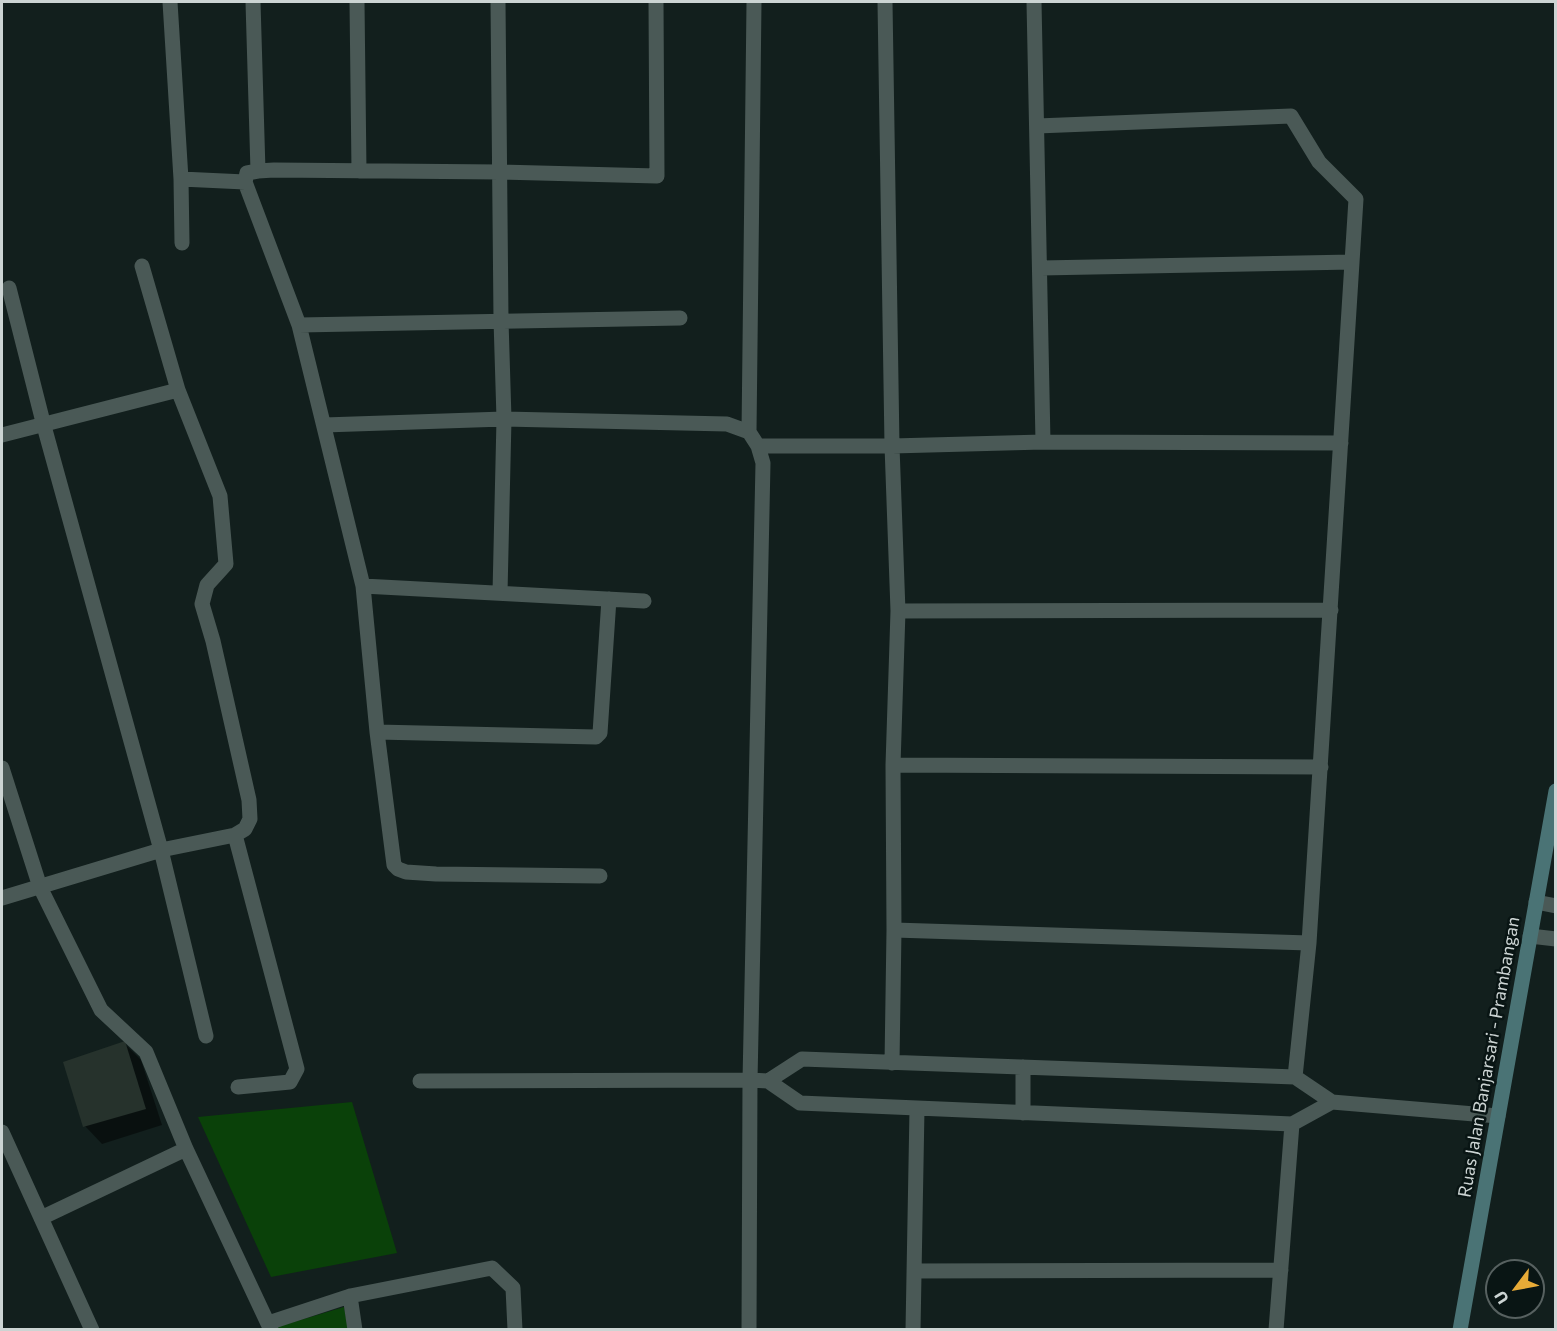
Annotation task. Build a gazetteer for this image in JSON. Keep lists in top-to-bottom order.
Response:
{
  "streets": {
    "main road": ["Ruas Jalan Banjarsari - Prambangan"]
  },
  "north": "bottom left"
}
